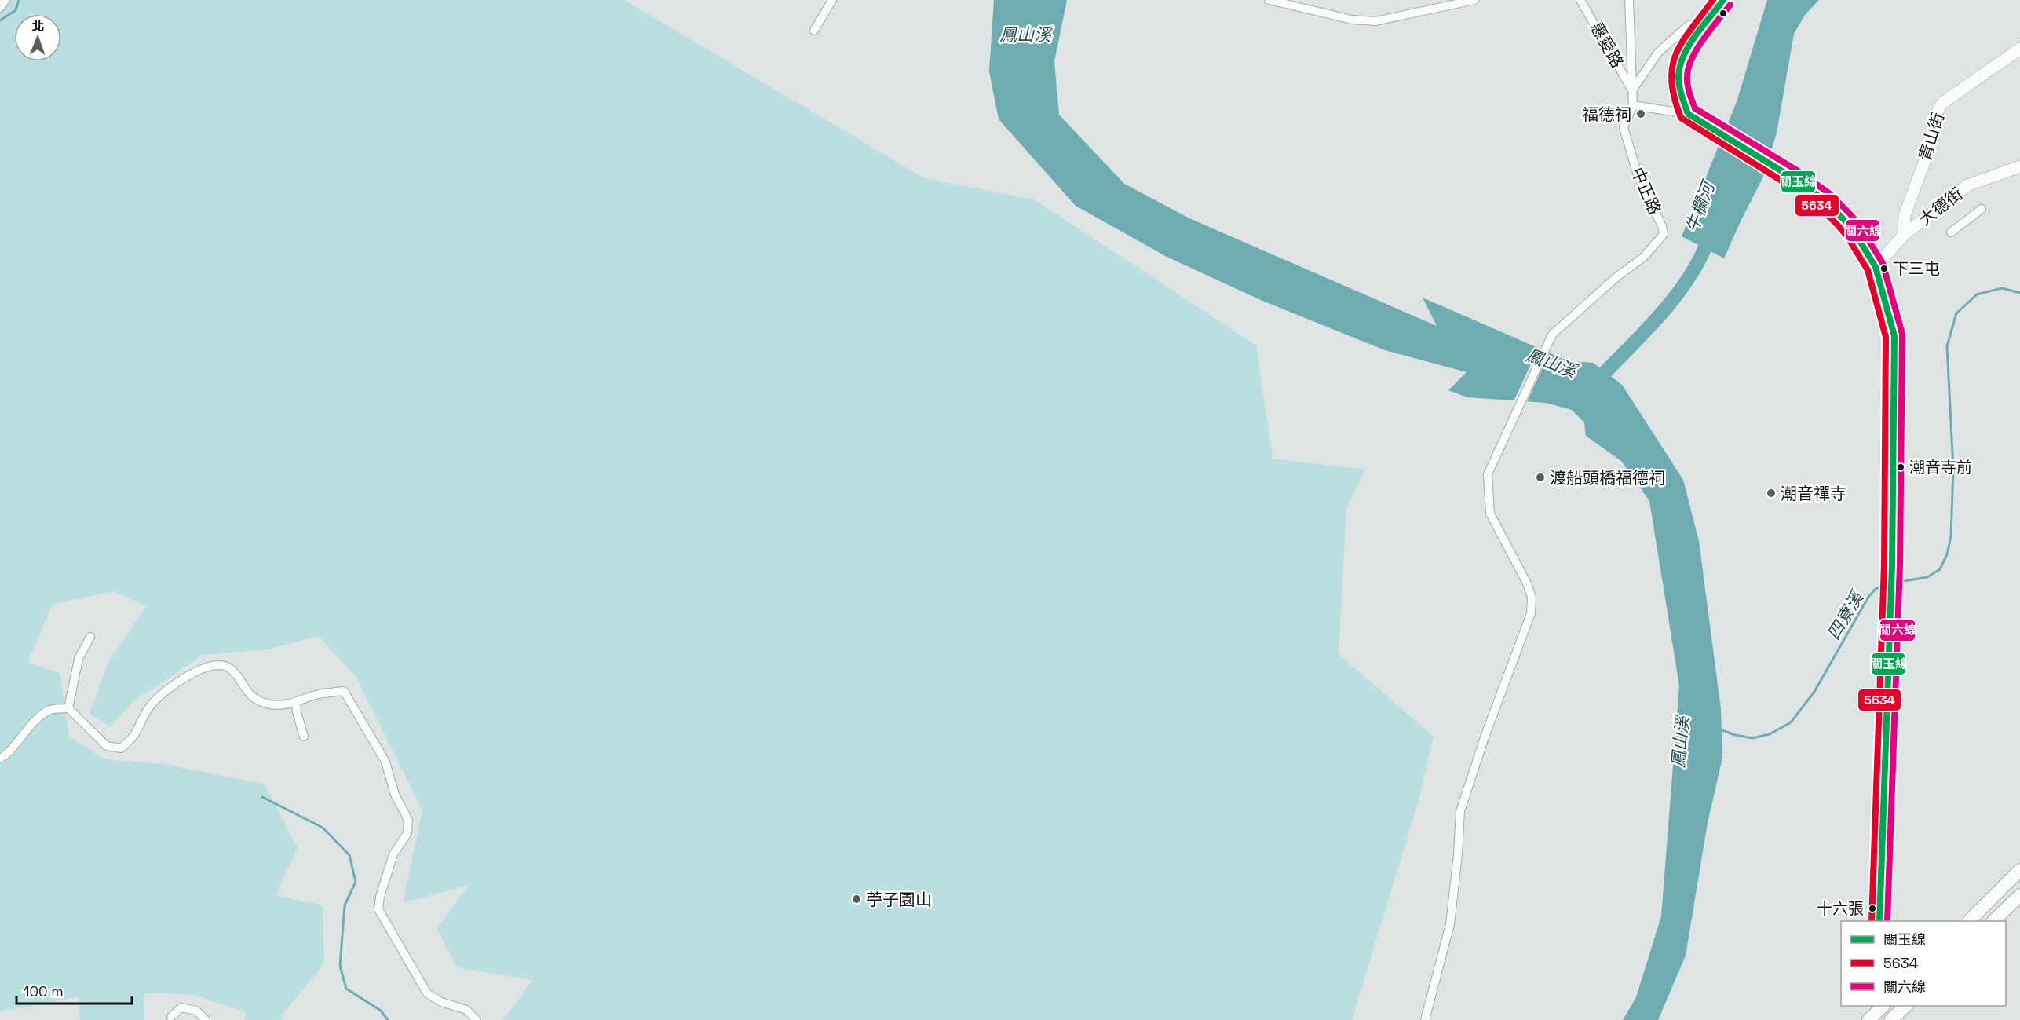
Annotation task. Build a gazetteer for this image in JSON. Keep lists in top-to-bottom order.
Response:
{
  "streets": {
    "main road": ["青山街", "大德街"],
    "street": ["惠愛路", "中正路"]
  },
  "crossings": [
    ["惠愛路", "中正路"],
    ["青山街", "大德街"]
  ],
  "water": ["鳳山溪", "牛欄河", "四寮溪"],
  "places": [
    "福德祠",
    "下三屯",
    "潮音寺前",
    "渡船頭橋福德祠",
    "潮音禪寺",
    "苧子園山",
    "十六張"
  ],
  "lines": ["transit line 關玉線", "transit line 5634", "transit line 關六線"],
  "legend": ["關玉線", "5634", "關六線"],
  "scale_bar": "100 m",
  "north": "top"
}
